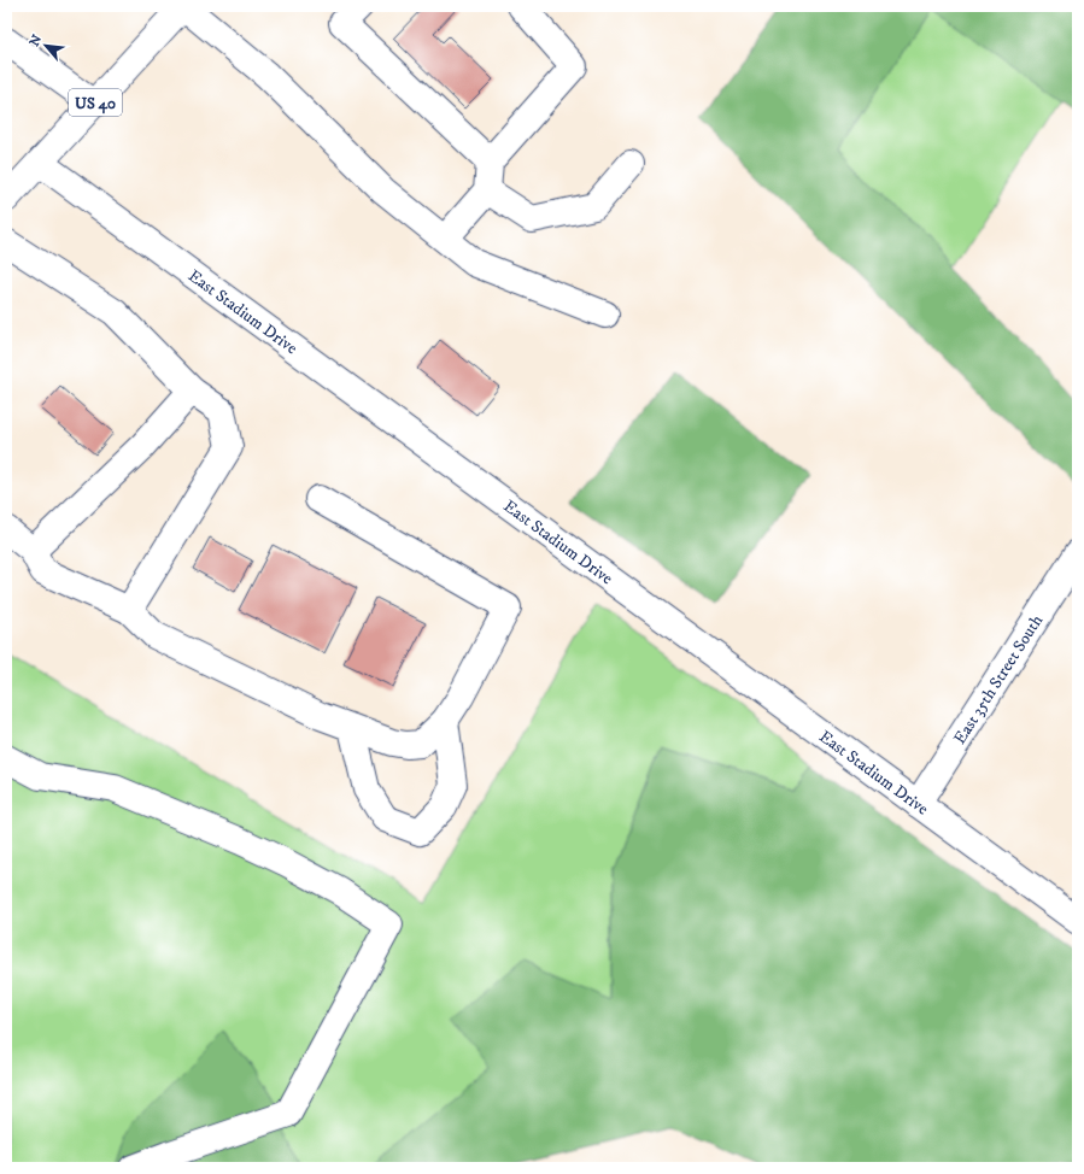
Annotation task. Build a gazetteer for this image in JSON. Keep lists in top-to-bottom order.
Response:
{
  "streets": {
    "main road": ["US 40", "East Stadium Drive", "East 35th Street South"]
  },
  "crossings": [
    ["US 40", "East Stadium Drive"],
    ["East Stadium Drive", "East 35th Street South"]
  ],
  "north": "top left"
}
